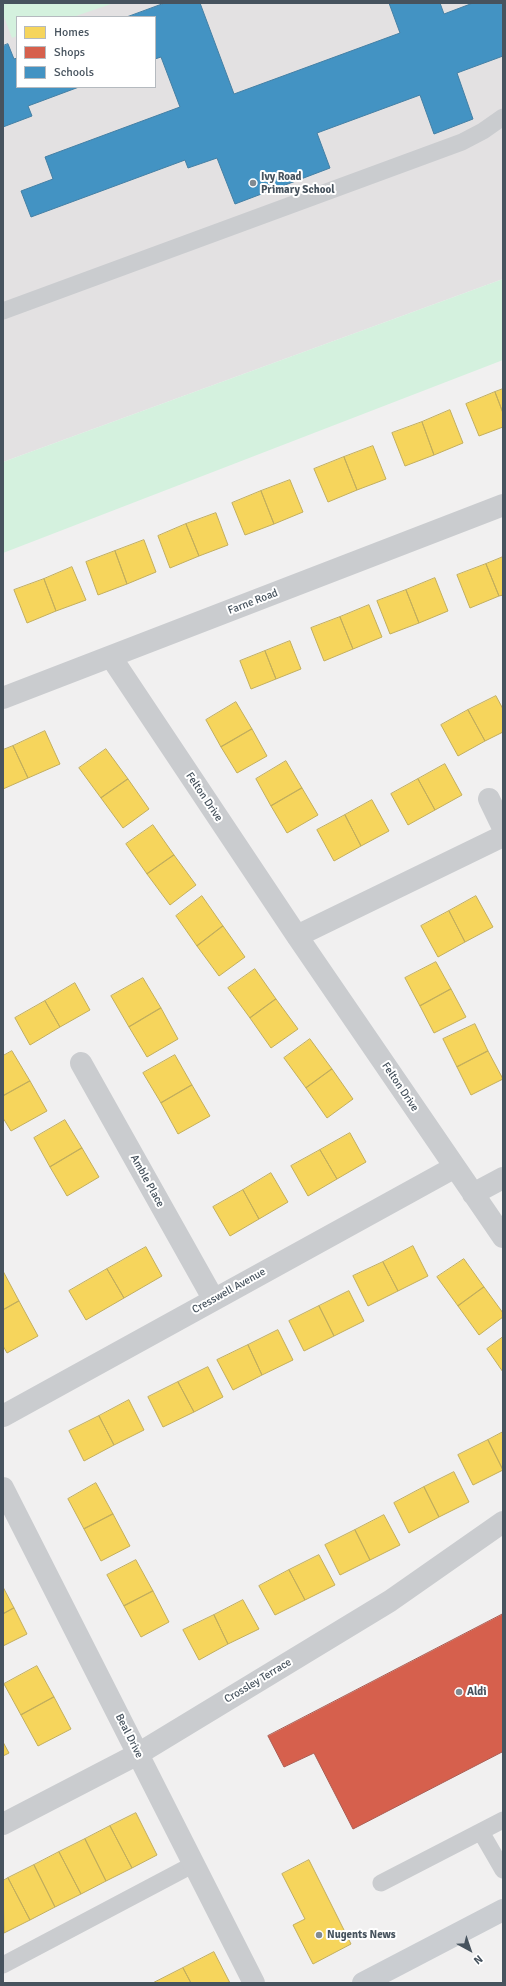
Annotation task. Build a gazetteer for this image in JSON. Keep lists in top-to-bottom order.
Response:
{
  "streets": {
    "street": [
      "Farne Road",
      "Felton Drive",
      "Amble Place",
      "Cresswell Avenue",
      "Crossley Terrace",
      "Beal Drive"
    ]
  },
  "crossings": [
    ["Farne Road", "Felton Drive"],
    ["Felton Drive", "Cresswell Avenue"],
    ["Amble Place", "Cresswell Avenue"],
    ["Crossley Terrace", "Beal Drive"]
  ],
  "places": ["Ivy Road Primary School", "Aldi", "Nugents News"],
  "legend": ["Homes", "Shops", "Schools"],
  "north": "bottom right"
}
